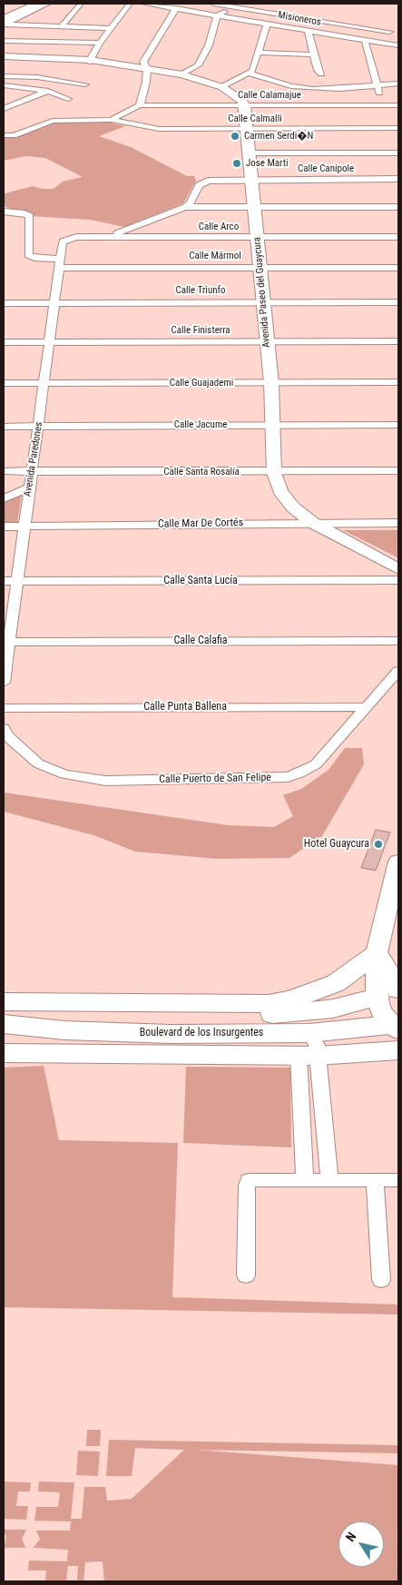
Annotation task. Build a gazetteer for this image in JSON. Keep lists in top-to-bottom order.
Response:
{
  "streets": {
    "main road": ["Boulevard de los Insurgentes"],
    "street": [
      "Misioneros",
      "Calle Calamajue",
      "Calle Calmalli",
      "Calle Canipole",
      "Calle Arco",
      "Calle Mármol",
      "Calle Triunfo",
      "Avenida Paseo del Guaycura",
      "Calle Finisterra",
      "Calle Guajademi",
      "Calle Jacume",
      "Avenida Paredones",
      "Calle Santa Rosalía",
      "Calle Mar De Cortés",
      "Calle Santa Lucía",
      "Calle Calafia",
      "Calle Punta Ballena",
      "Calle Puerto de San Felipe"
    ]
  },
  "crossings": [
    ["Calle Calamajue", "Avenida Paseo del Guaycura"],
    ["Calle Calmalli", "Avenida Paseo del Guaycura"],
    ["Calle Canipole", "Avenida Paseo del Guaycura"],
    ["Calle Arco", "Avenida Paseo del Guaycura"],
    ["Calle Arco", "Avenida Paredones"],
    ["Calle Mármol", "Avenida Paseo del Guaycura"],
    ["Calle Mármol", "Avenida Paredones"],
    ["Calle Triunfo", "Avenida Paseo del Guaycura"],
    ["Calle Triunfo", "Avenida Paredones"],
    ["Avenida Paseo del Guaycura", "Calle Finisterra"],
    ["Avenida Paseo del Guaycura", "Calle Guajademi"],
    ["Avenida Paseo del Guaycura", "Calle Jacume"],
    ["Avenida Paseo del Guaycura", "Calle Santa Rosalía"],
    ["Avenida Paseo del Guaycura", "Calle Mar De Cortés"],
    ["Calle Finisterra", "Avenida Paredones"],
    ["Calle Guajademi", "Avenida Paredones"],
    ["Calle Jacume", "Avenida Paredones"],
    ["Avenida Paredones", "Calle Santa Rosalía"],
    ["Avenida Paredones", "Calle Mar De Cortés"],
    ["Avenida Paredones", "Calle Santa Lucía"],
    ["Avenida Paredones", "Calle Calafia"],
    ["Calle Punta Ballena", "Calle Puerto de San Felipe"]
  ],
  "places": ["Carmen Serdi�N", "Jose Marti", "Hotel Guaycura"],
  "north": "top left"
}
